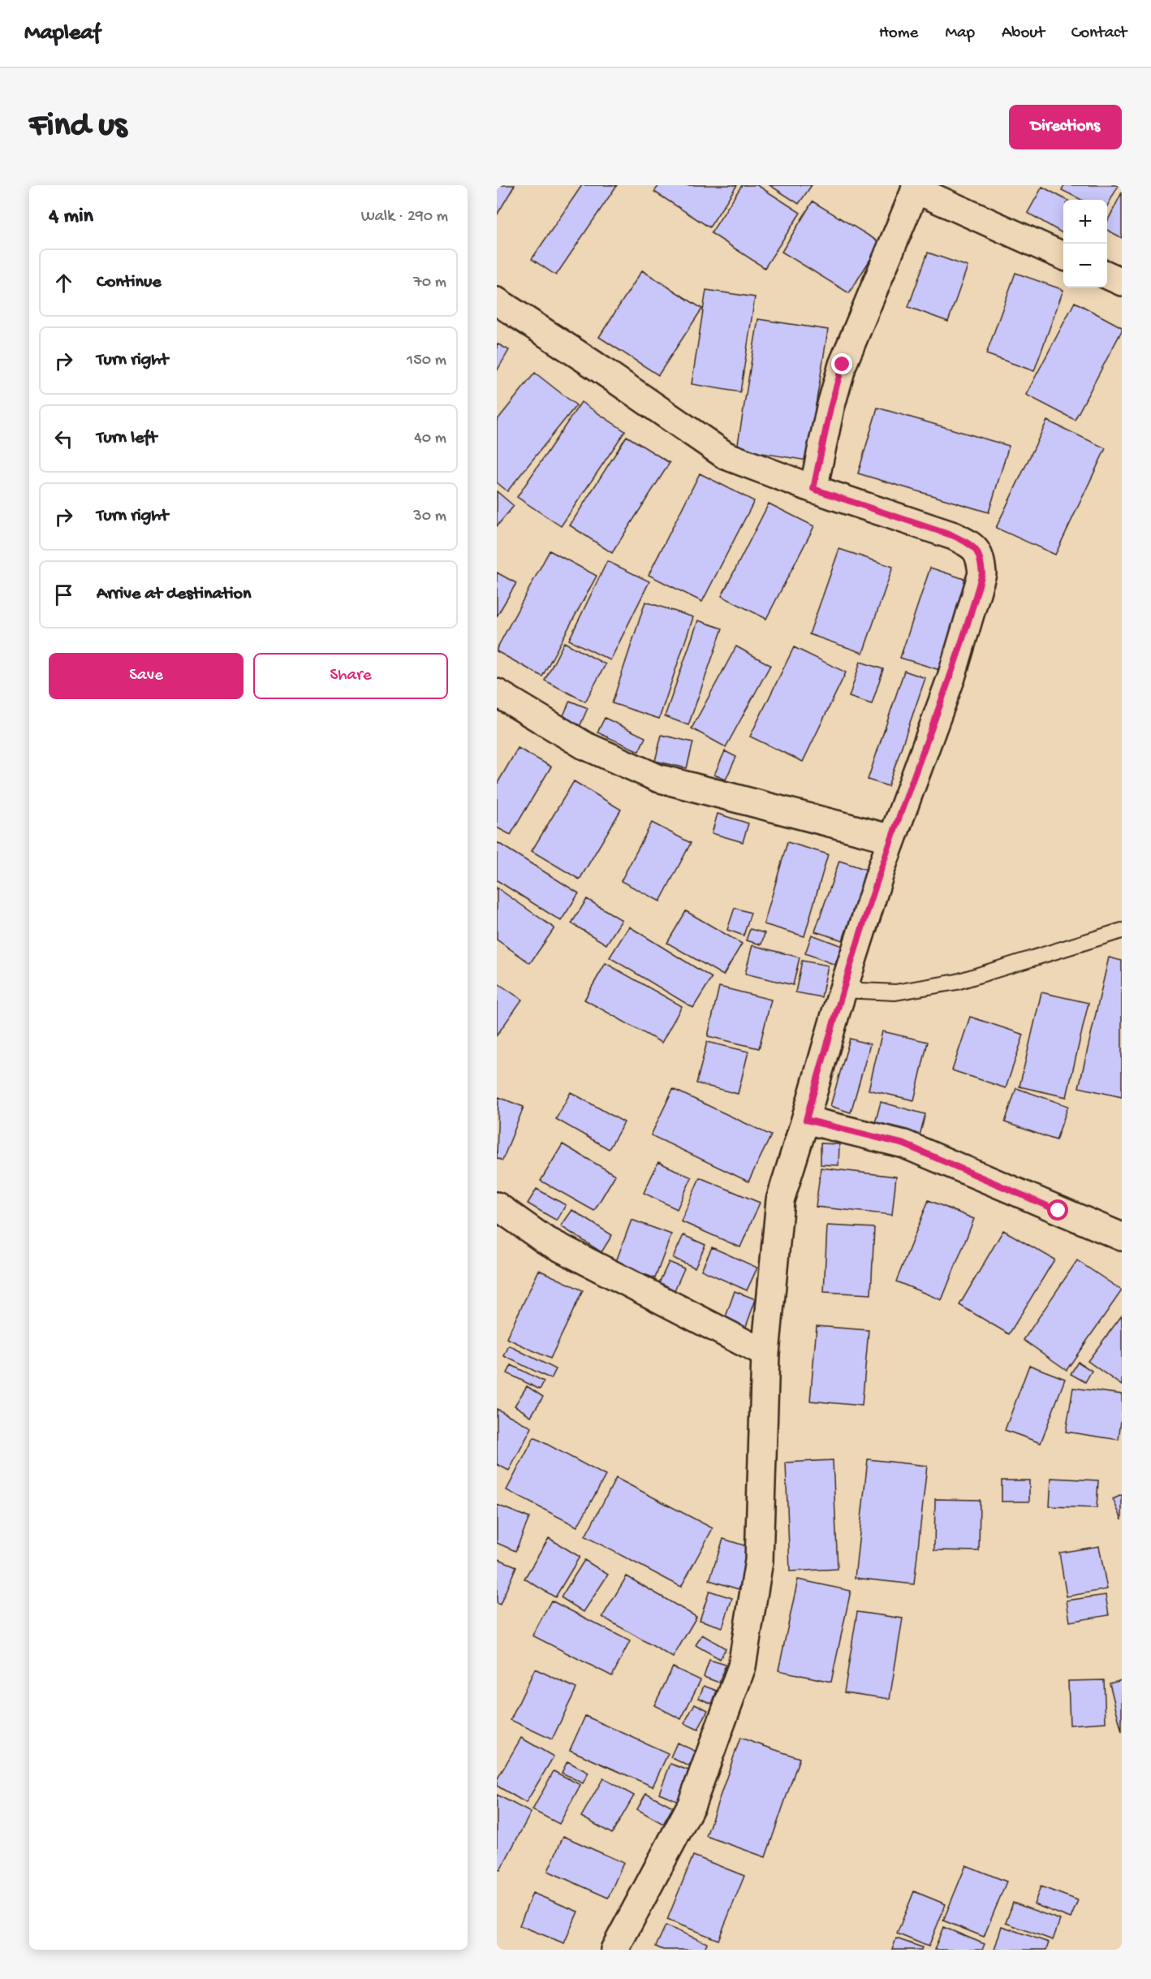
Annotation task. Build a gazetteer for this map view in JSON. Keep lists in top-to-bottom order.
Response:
{
  "page": {
    "header": "Mapleaf",
    "nav": [
      "Home",
      "Map",
      "About",
      "Contact"
    ],
    "buttons": [
      "Directions",
      ["Save", "Share"]
    ],
    "title": "Find us",
    "heading": ["4 min", "Walk · 290 m"],
    "map_buttons": ["+", "−"],
    "list": [
      ["Continue", "70 m"],
      ["Turn right", "150 m"],
      ["Turn left", "40 m"],
      ["Turn right", "30 m"],
      "Arrive at destination"
    ]
  }
}
